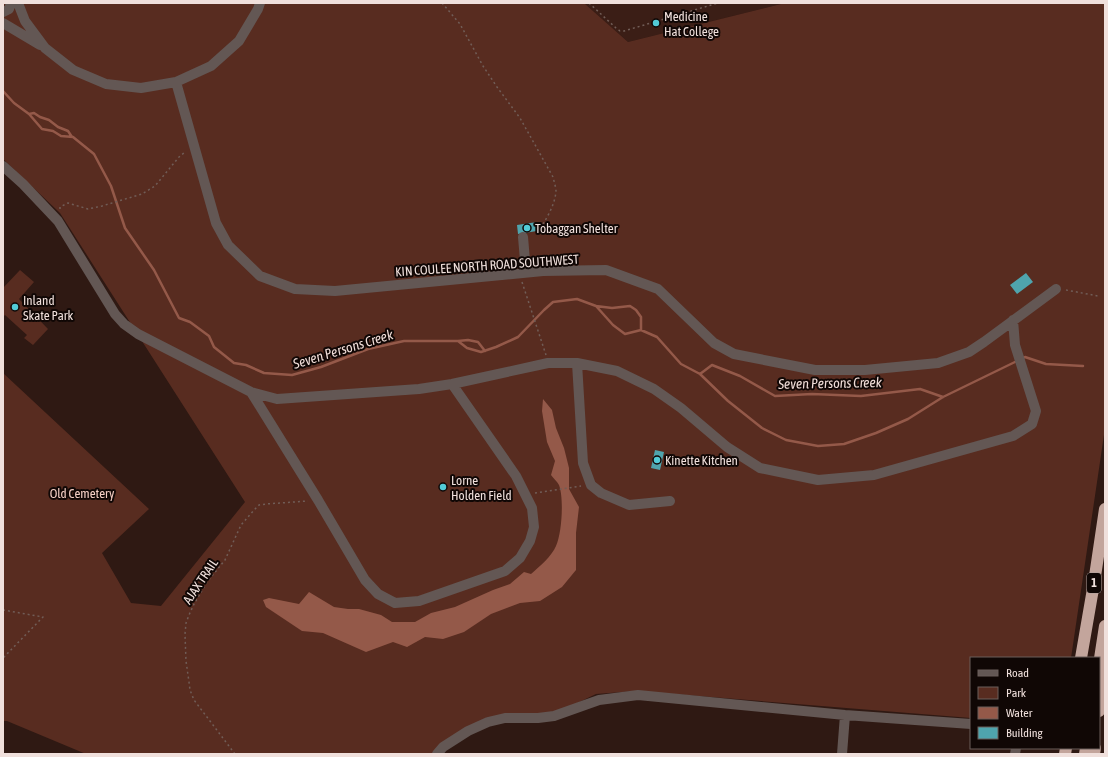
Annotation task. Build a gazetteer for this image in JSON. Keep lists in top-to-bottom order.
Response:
{
  "streets": {
    "highway": ["1"],
    "street": ["KIN COULEE NORTH ROAD SOUTHWEST"],
    "path": ["AJAX TRAIL"]
  },
  "water": ["Seven Persons Creek"],
  "parks": ["Old Cemetery"],
  "places": [
    "Medicine Hat College",
    "Tobaggan Shelter",
    "Inland Skate Park",
    "Kinette Kitchen",
    "Lorne Holden Field"
  ],
  "legend": [
    "Road",
    "Park",
    "Water",
    "Building"
  ]
}
